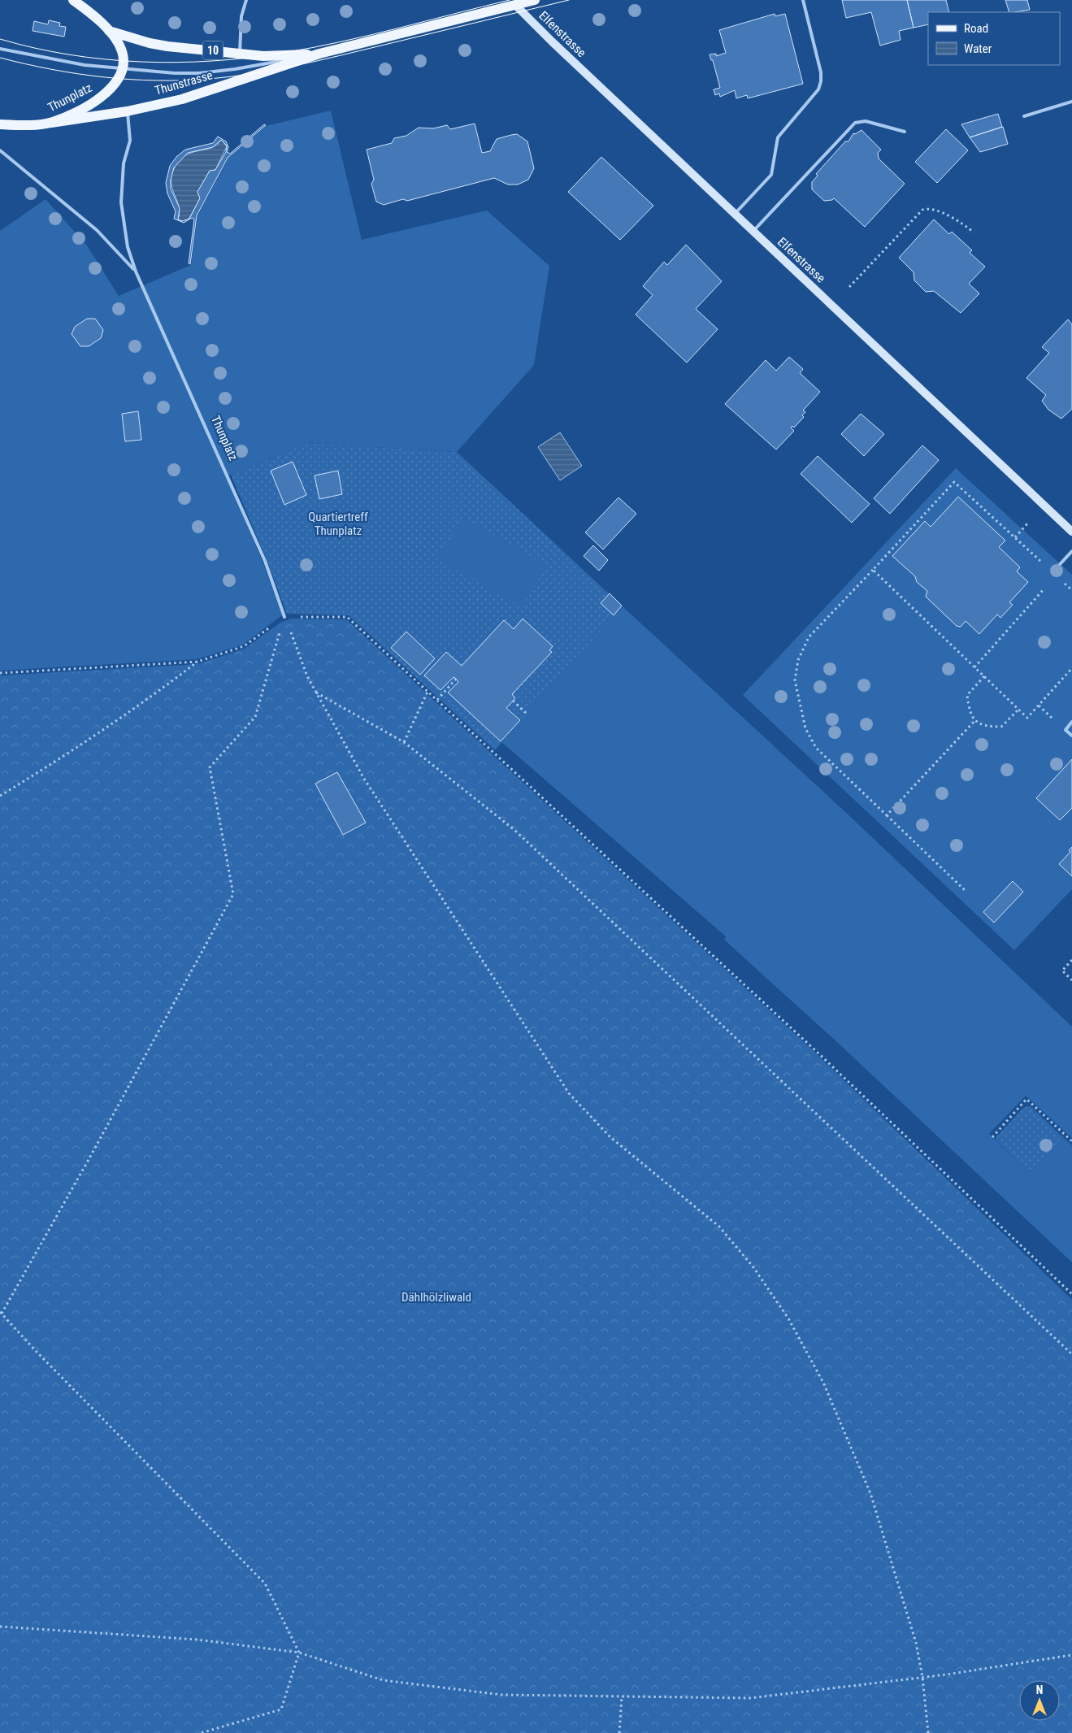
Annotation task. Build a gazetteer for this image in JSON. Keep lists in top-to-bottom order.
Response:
{
  "streets": {
    "main road": ["10", "Thunstrasse", "Thunplatz"],
    "street": ["Elfenstrasse"]
  },
  "crossings": [
    ["Elfenstrasse", "Thunstrasse"],
    ["Thunstrasse", "Thunplatz"]
  ],
  "parks": ["Quartiertreff Thunplatz", "Dählhölzliwald"],
  "legend": ["Road", "Water"],
  "north": "top"
}
